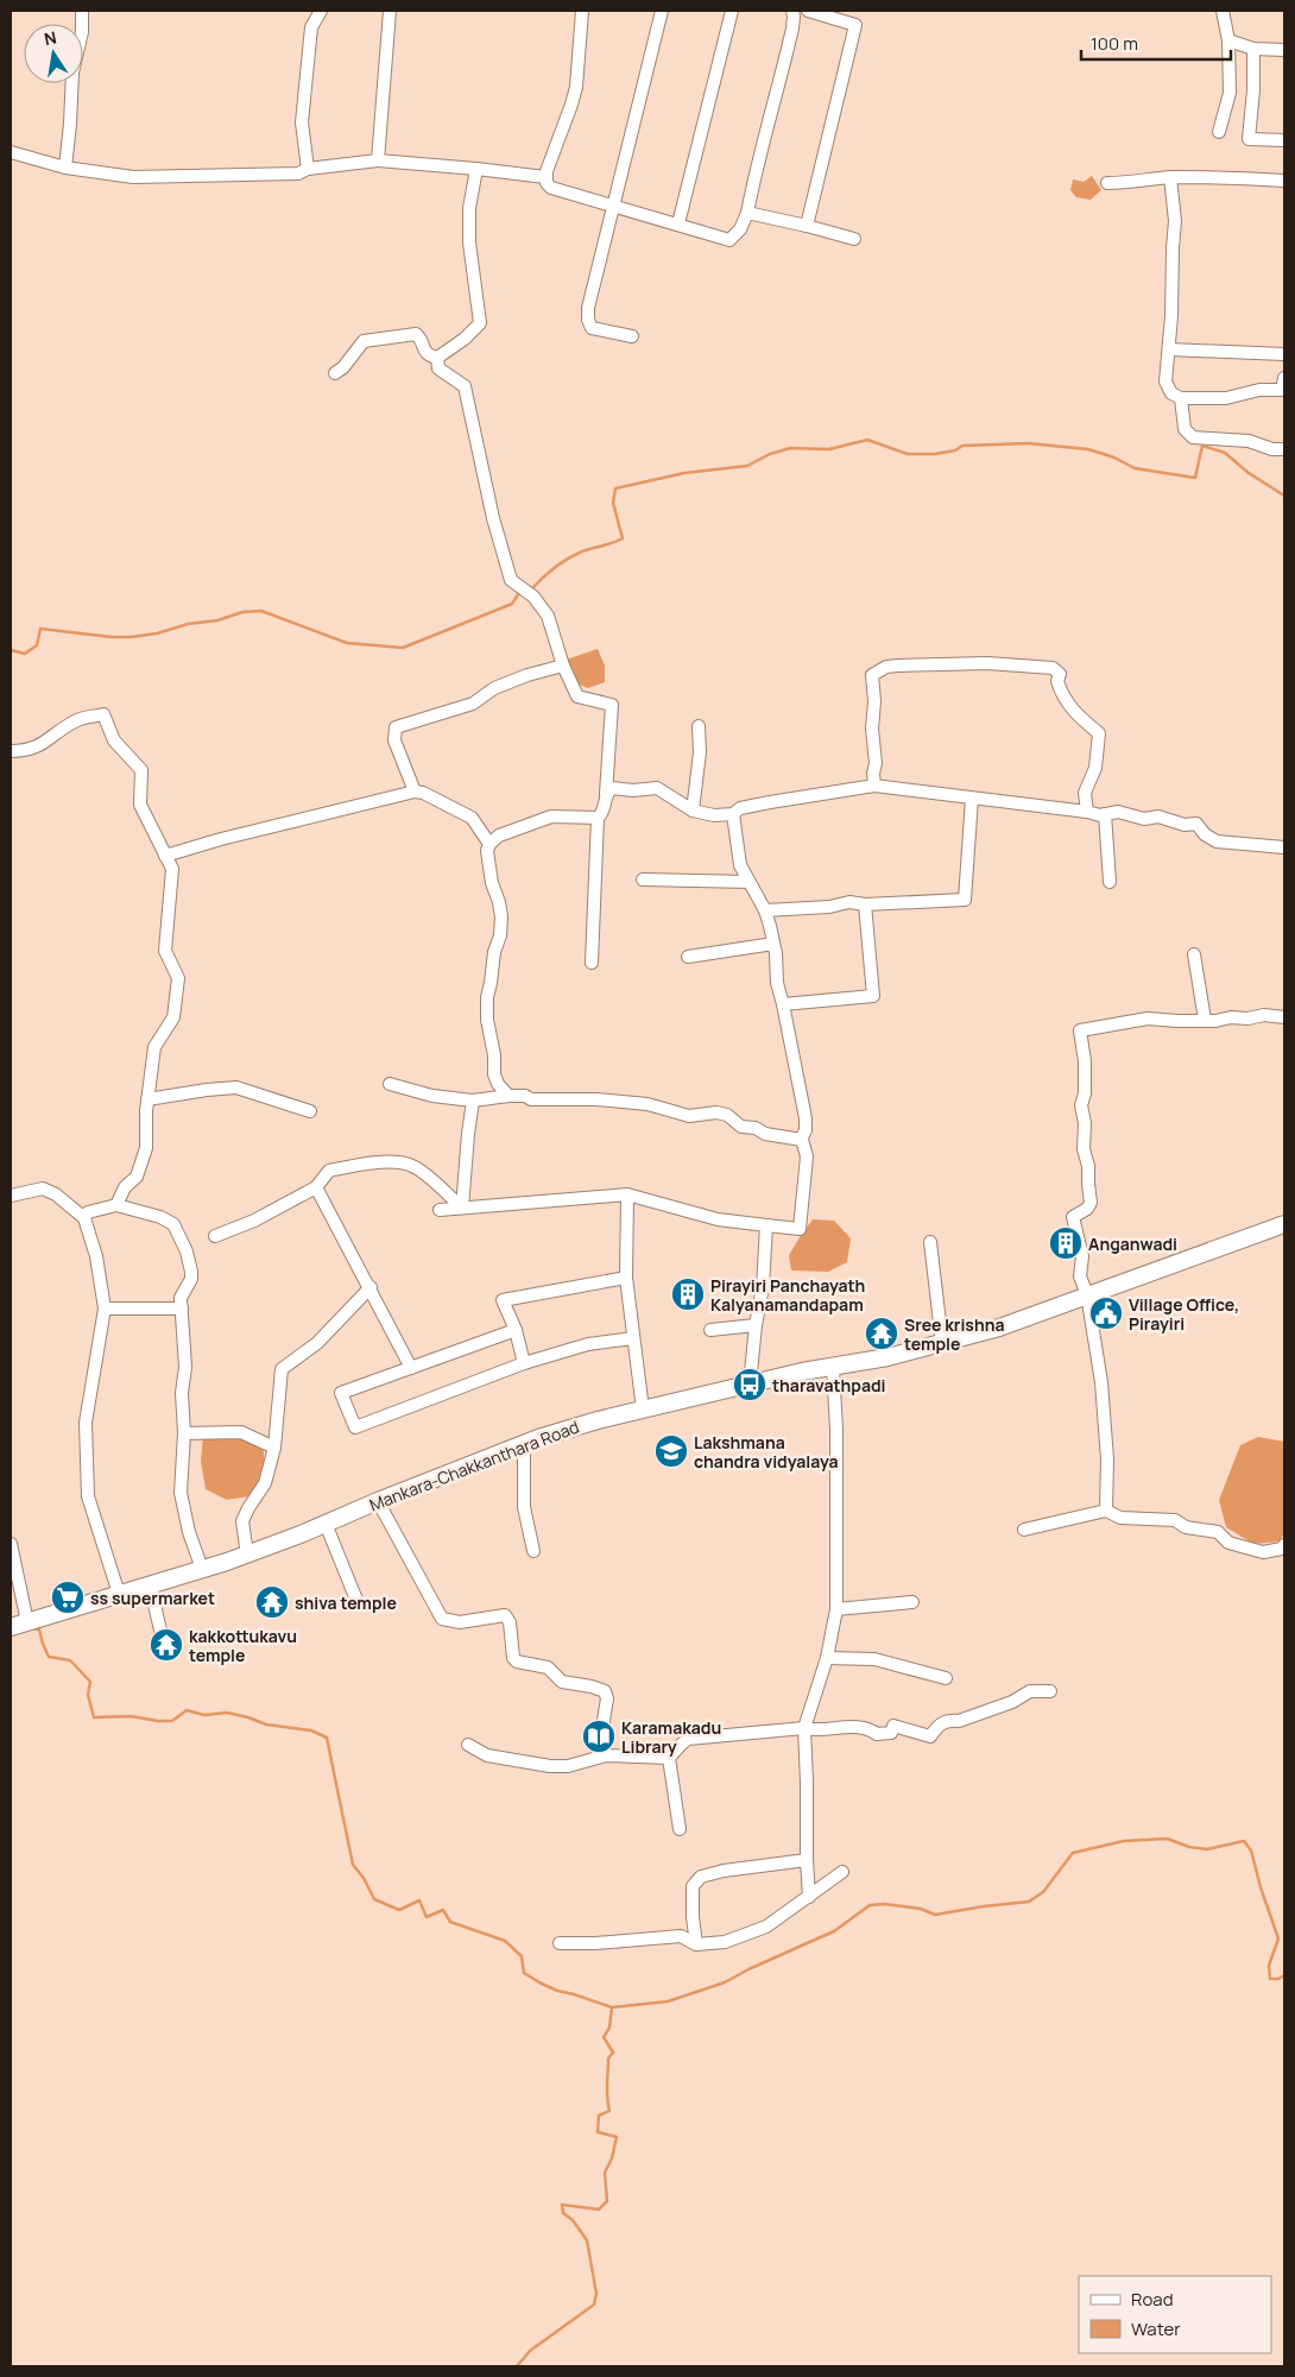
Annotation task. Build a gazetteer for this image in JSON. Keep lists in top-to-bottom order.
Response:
{
  "streets": {
    "main road": ["Mankara-Chakkanthara Road"]
  },
  "places": {
    "building": ["Anganwadi", "Pirayiri Panchayath Kalyanamandapam"],
    "public building": ["Village Office, Pirayiri"],
    "temple": ["Sree krishna temple", "shiva temple", "kakkottukavu temple"],
    "bus stop": ["tharavathpadi"],
    "school or university": ["Lakshmana chandra vidyalaya"],
    "supermarket": ["ss supermarket"],
    "library": ["Karamakadu Library"]
  },
  "legend": ["Road", "Water"],
  "scale_bar": "100 m",
  "north": "top"
}
